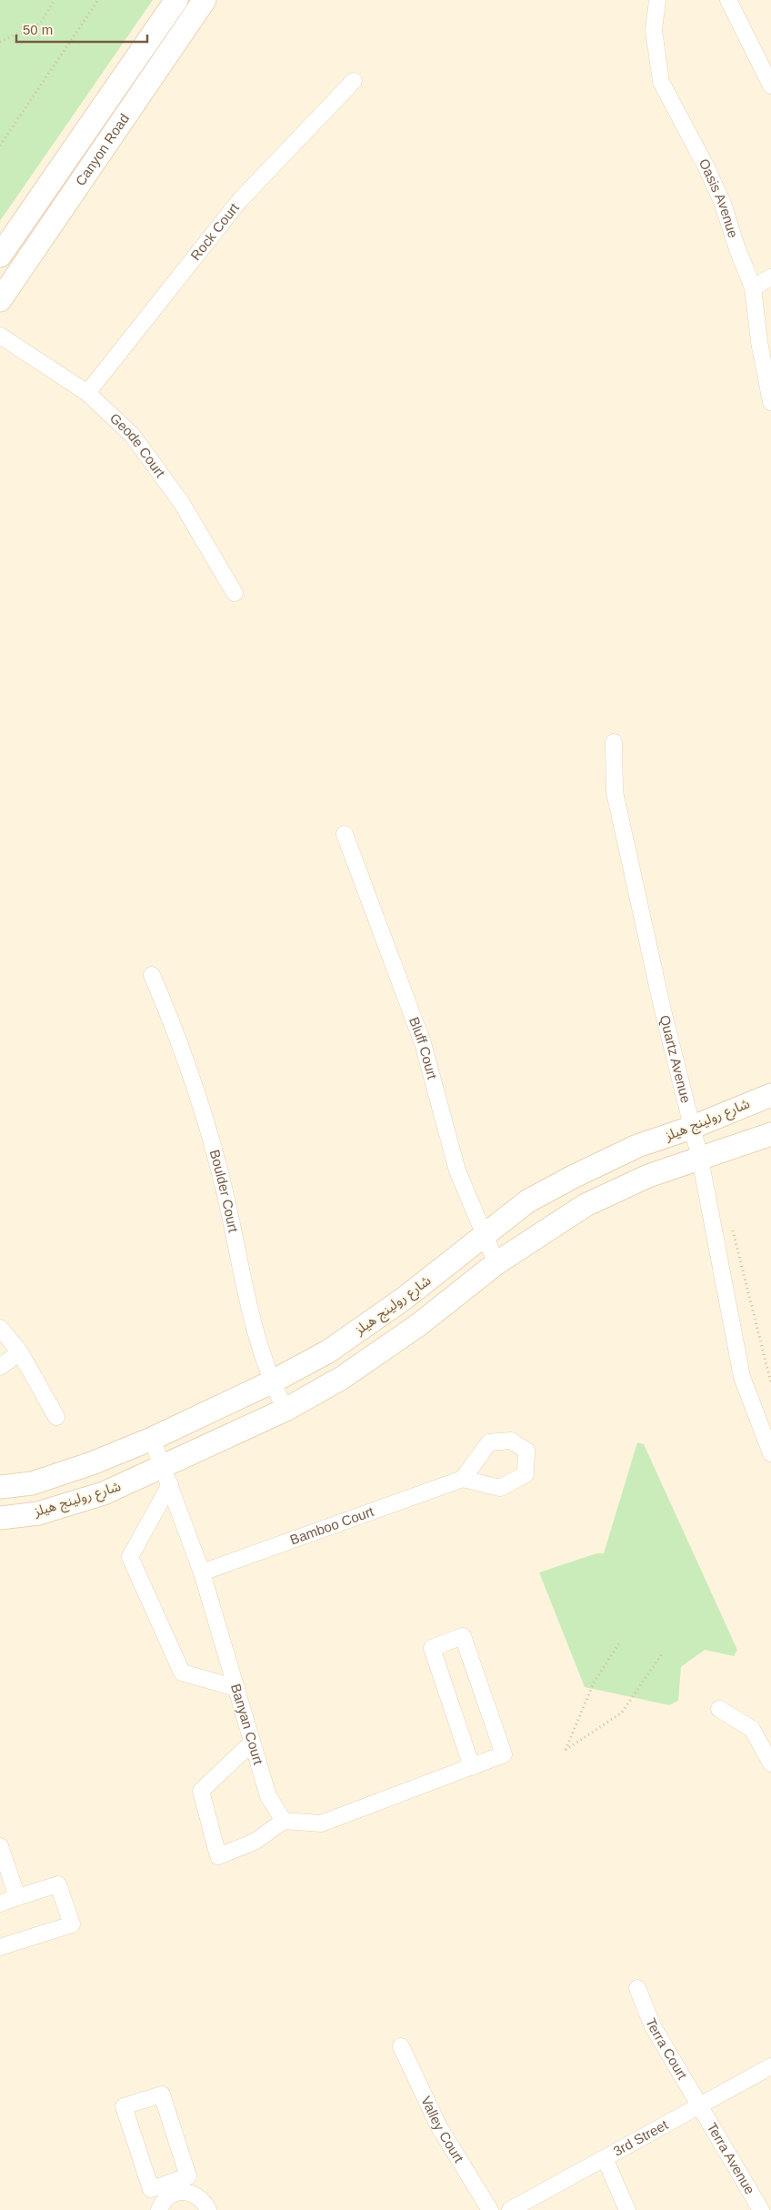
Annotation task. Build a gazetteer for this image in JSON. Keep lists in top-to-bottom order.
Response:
{
  "streets": {
    "main road": ["Canyon Road", "شارع رولينج هيلز"],
    "street": [
      "Oasis Avenue",
      "Rock Court",
      "Geode Court",
      "Bluff Court",
      "Quartz Avenue",
      "Boulder Court",
      "Bamboo Court",
      "Banyan Court",
      "Terra Court",
      "Valley Court",
      "3rd Street",
      "Terra Avenue"
    ]
  },
  "crossings": [
    ["Rock Court", "Geode Court"],
    ["Bluff Court", "شارع رولينج هيلز"],
    ["Quartz Avenue", "شارع رولينج هيلز"],
    ["شارع رولينج هيلز", "Boulder Court"],
    ["شارع رولينج هيلز", "Banyan Court"],
    ["Bamboo Court", "Banyan Court"],
    ["Terra Court", "3rd Street"],
    ["Terra Court", "Terra Avenue"],
    ["3rd Street", "Terra Avenue"]
  ],
  "scale_bar": "50 m"
}
